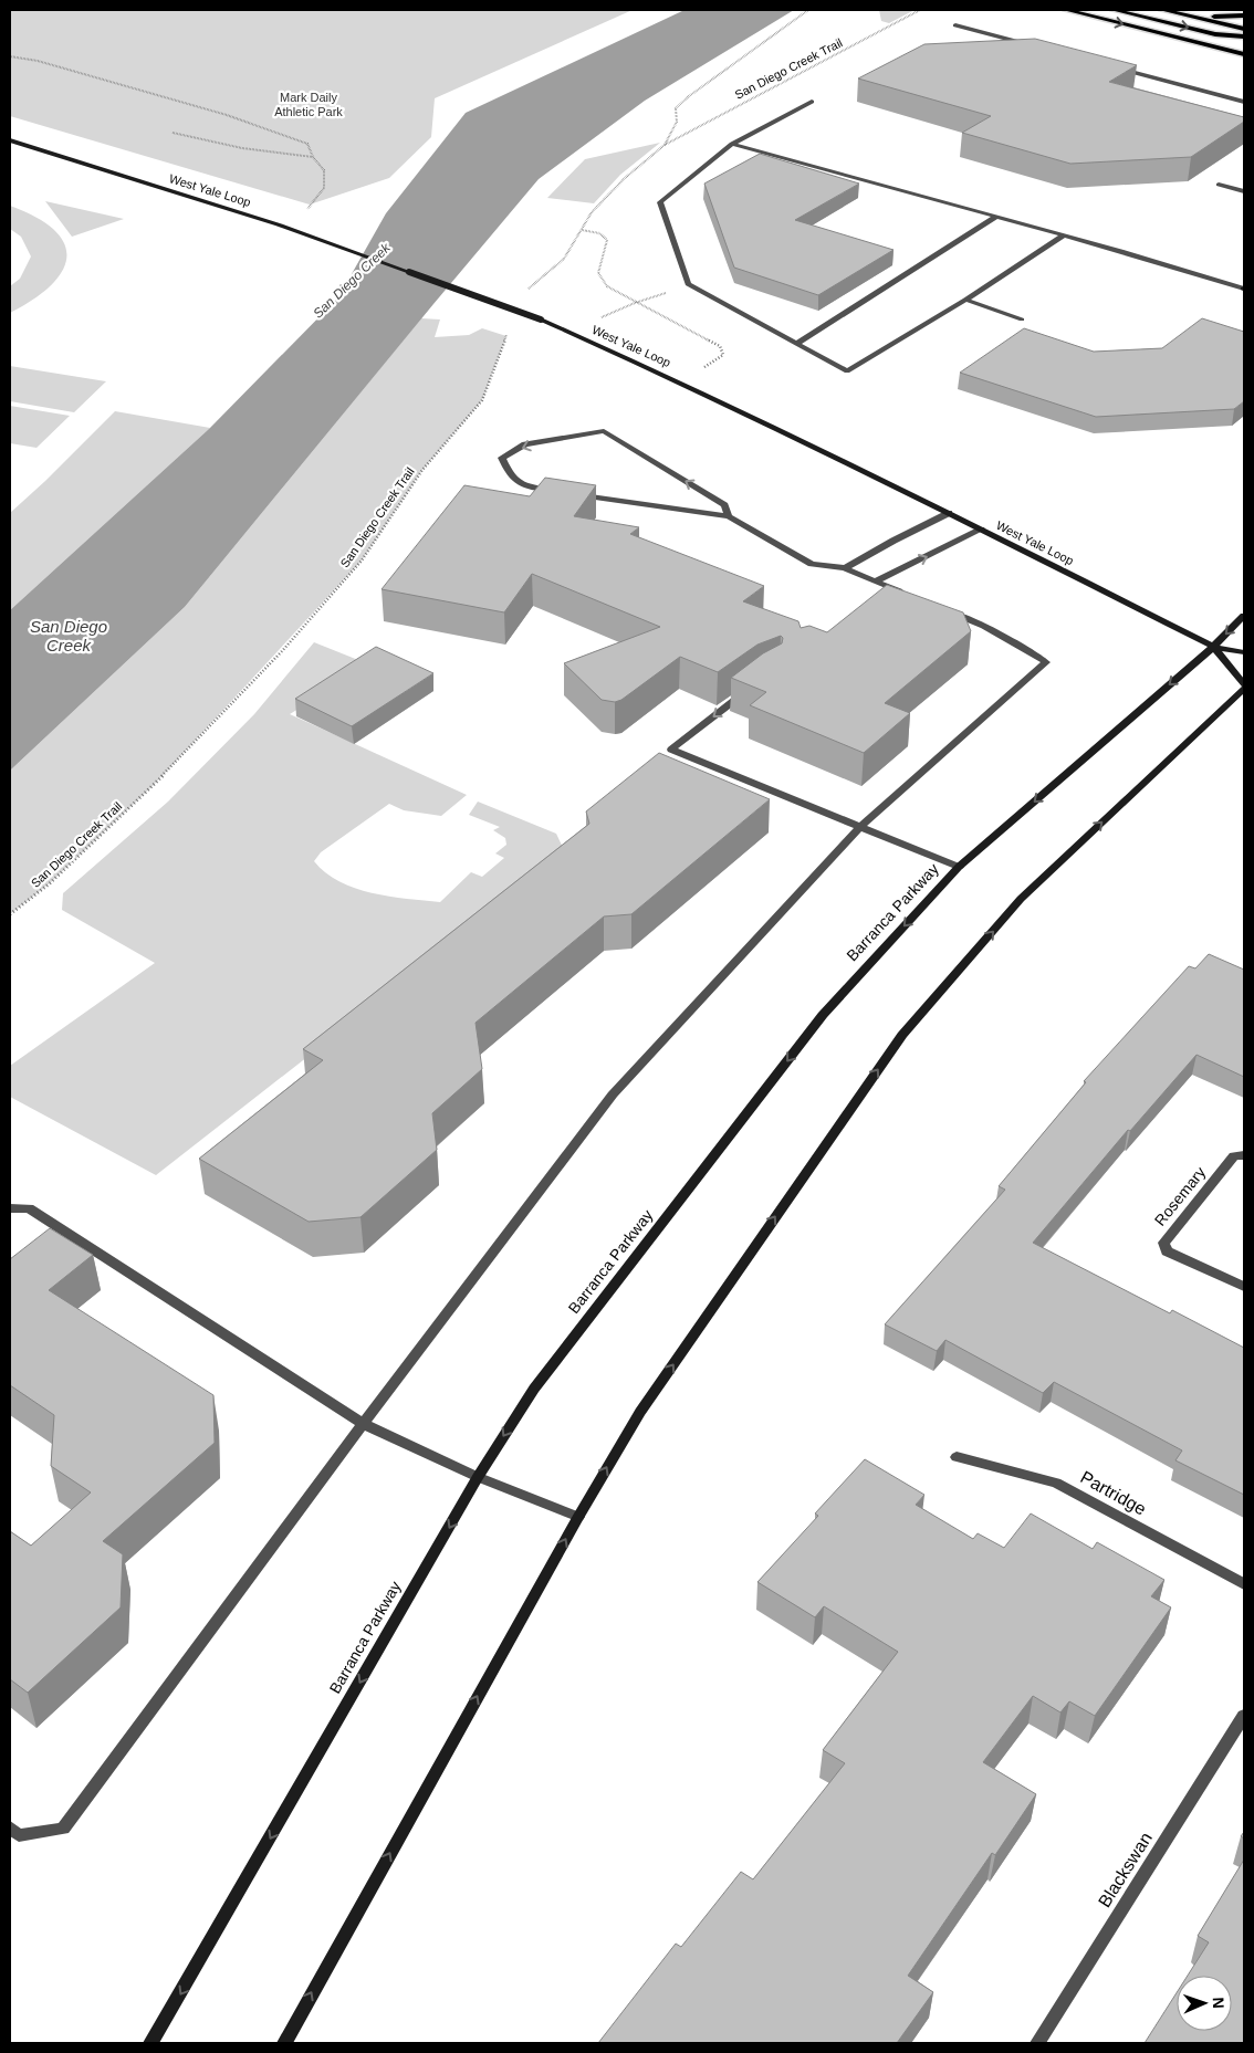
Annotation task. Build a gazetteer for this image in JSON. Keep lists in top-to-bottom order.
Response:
{
  "streets": {
    "main road": ["West Yale Loop", "Barranca Parkway"],
    "street": ["Rosemary", "Partridge", "Blackswan"],
    "path": ["San Diego Creek Trail"]
  },
  "crossings": [
    ["West Yale Loop", "Barranca Parkway"]
  ],
  "water": ["San Diego Creek"],
  "parks": ["Mark Daily Athletic Park"],
  "north": "right"
}
